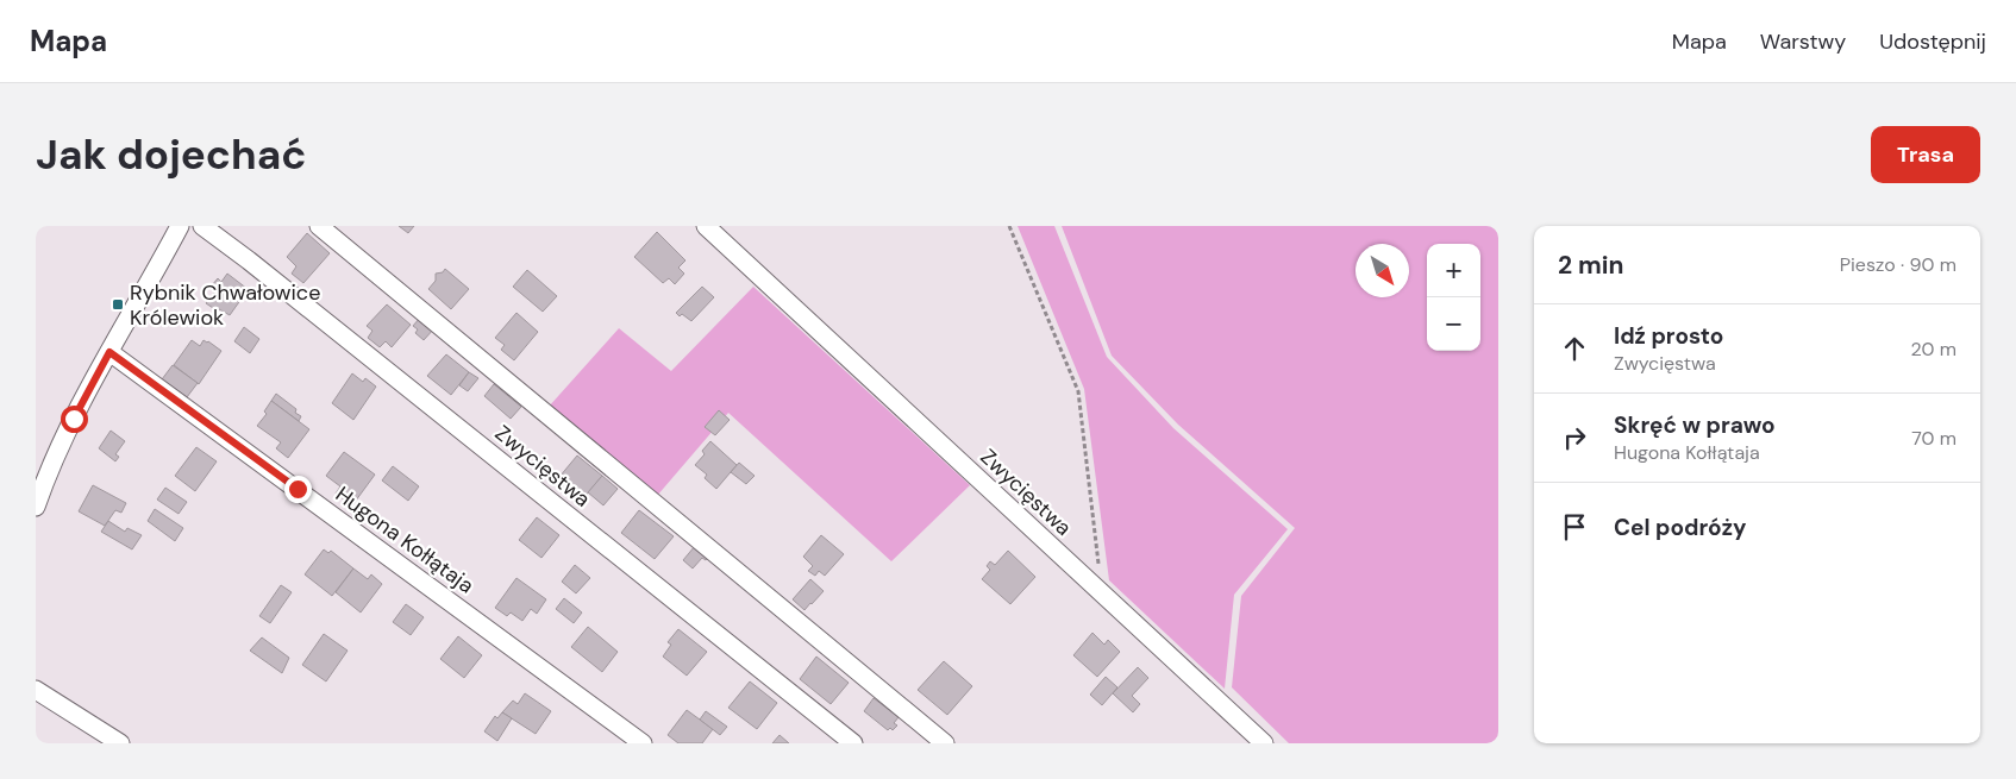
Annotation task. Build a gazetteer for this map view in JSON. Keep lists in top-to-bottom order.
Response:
{
  "streets": {
    "street": ["Zwycięstwa", "Hugona Kołłątaja"]
  },
  "places": {
    "transit": ["Rybnik Chwałowice Królewiok"]
  },
  "north": "bottom right",
  "page": {
    "header": "Mapa",
    "nav": ["Mapa", "Warstwy", "Udostępnij"],
    "buttons": "Trasa",
    "title": "Jak dojechać",
    "heading": ["2 min", "Pieszo · 90 m"],
    "map_buttons": ["+", "−"],
    "list": [
      ["Idź prosto", "Zwycięstwa", "20 m"],
      ["Skręć w prawo", "Hugona Kołłątaja", "70 m"],
      "Cel podróży"
    ]
  }
}
